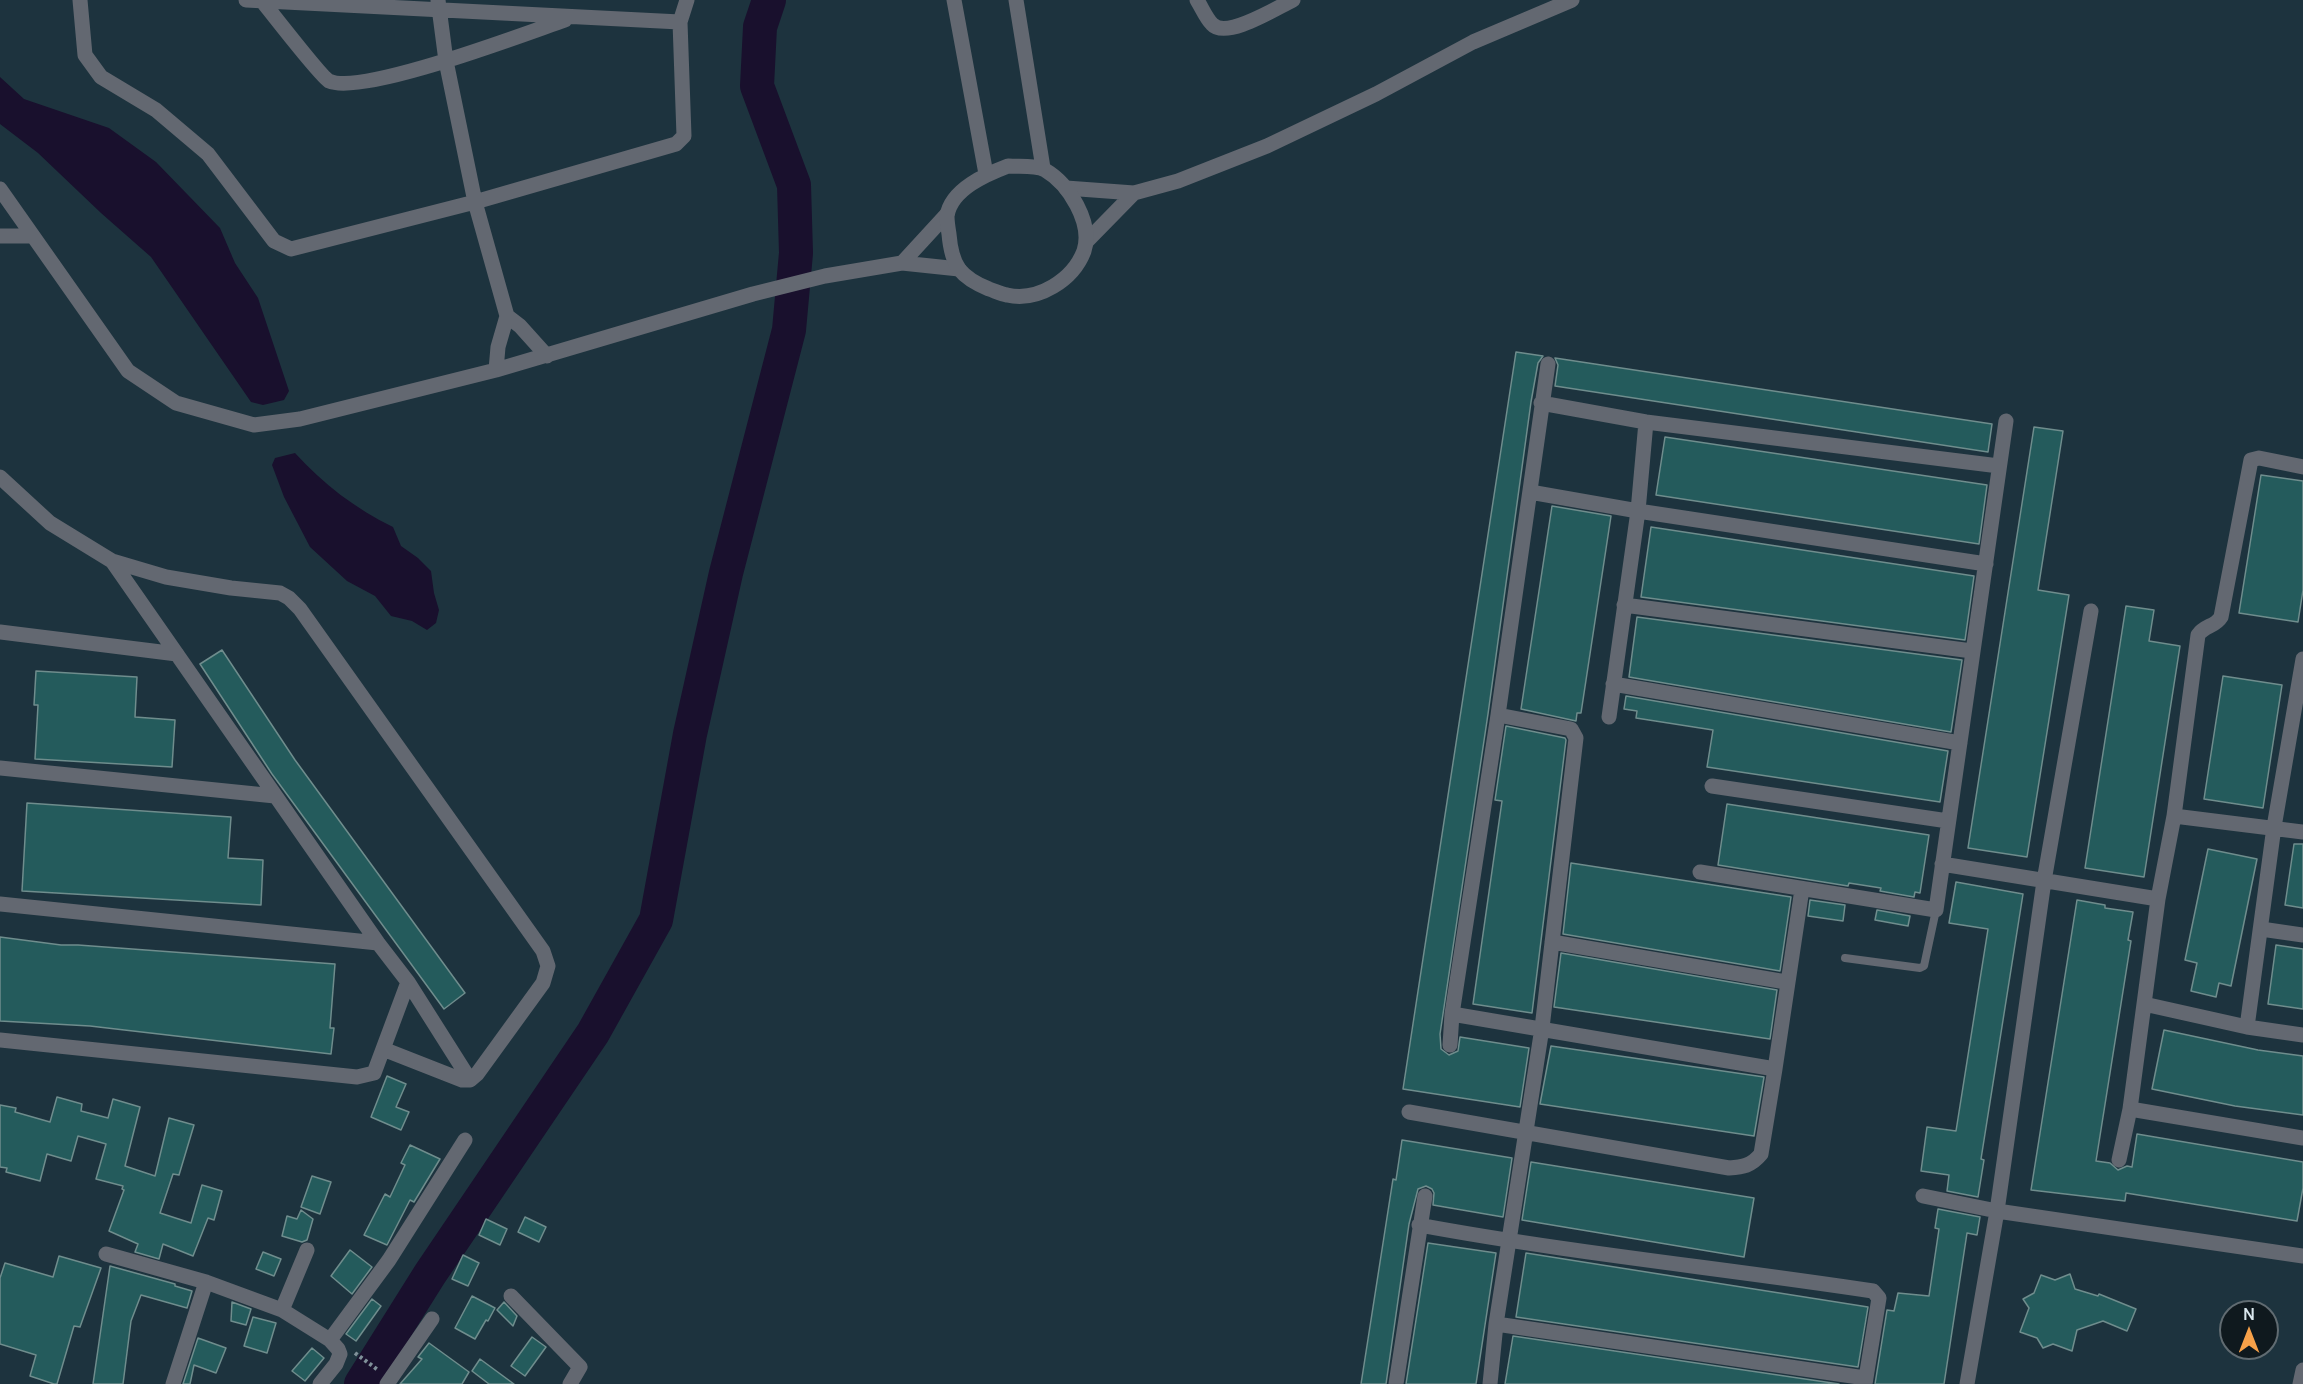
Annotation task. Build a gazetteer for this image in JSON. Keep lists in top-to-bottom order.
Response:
{
  "north": "top"
}
